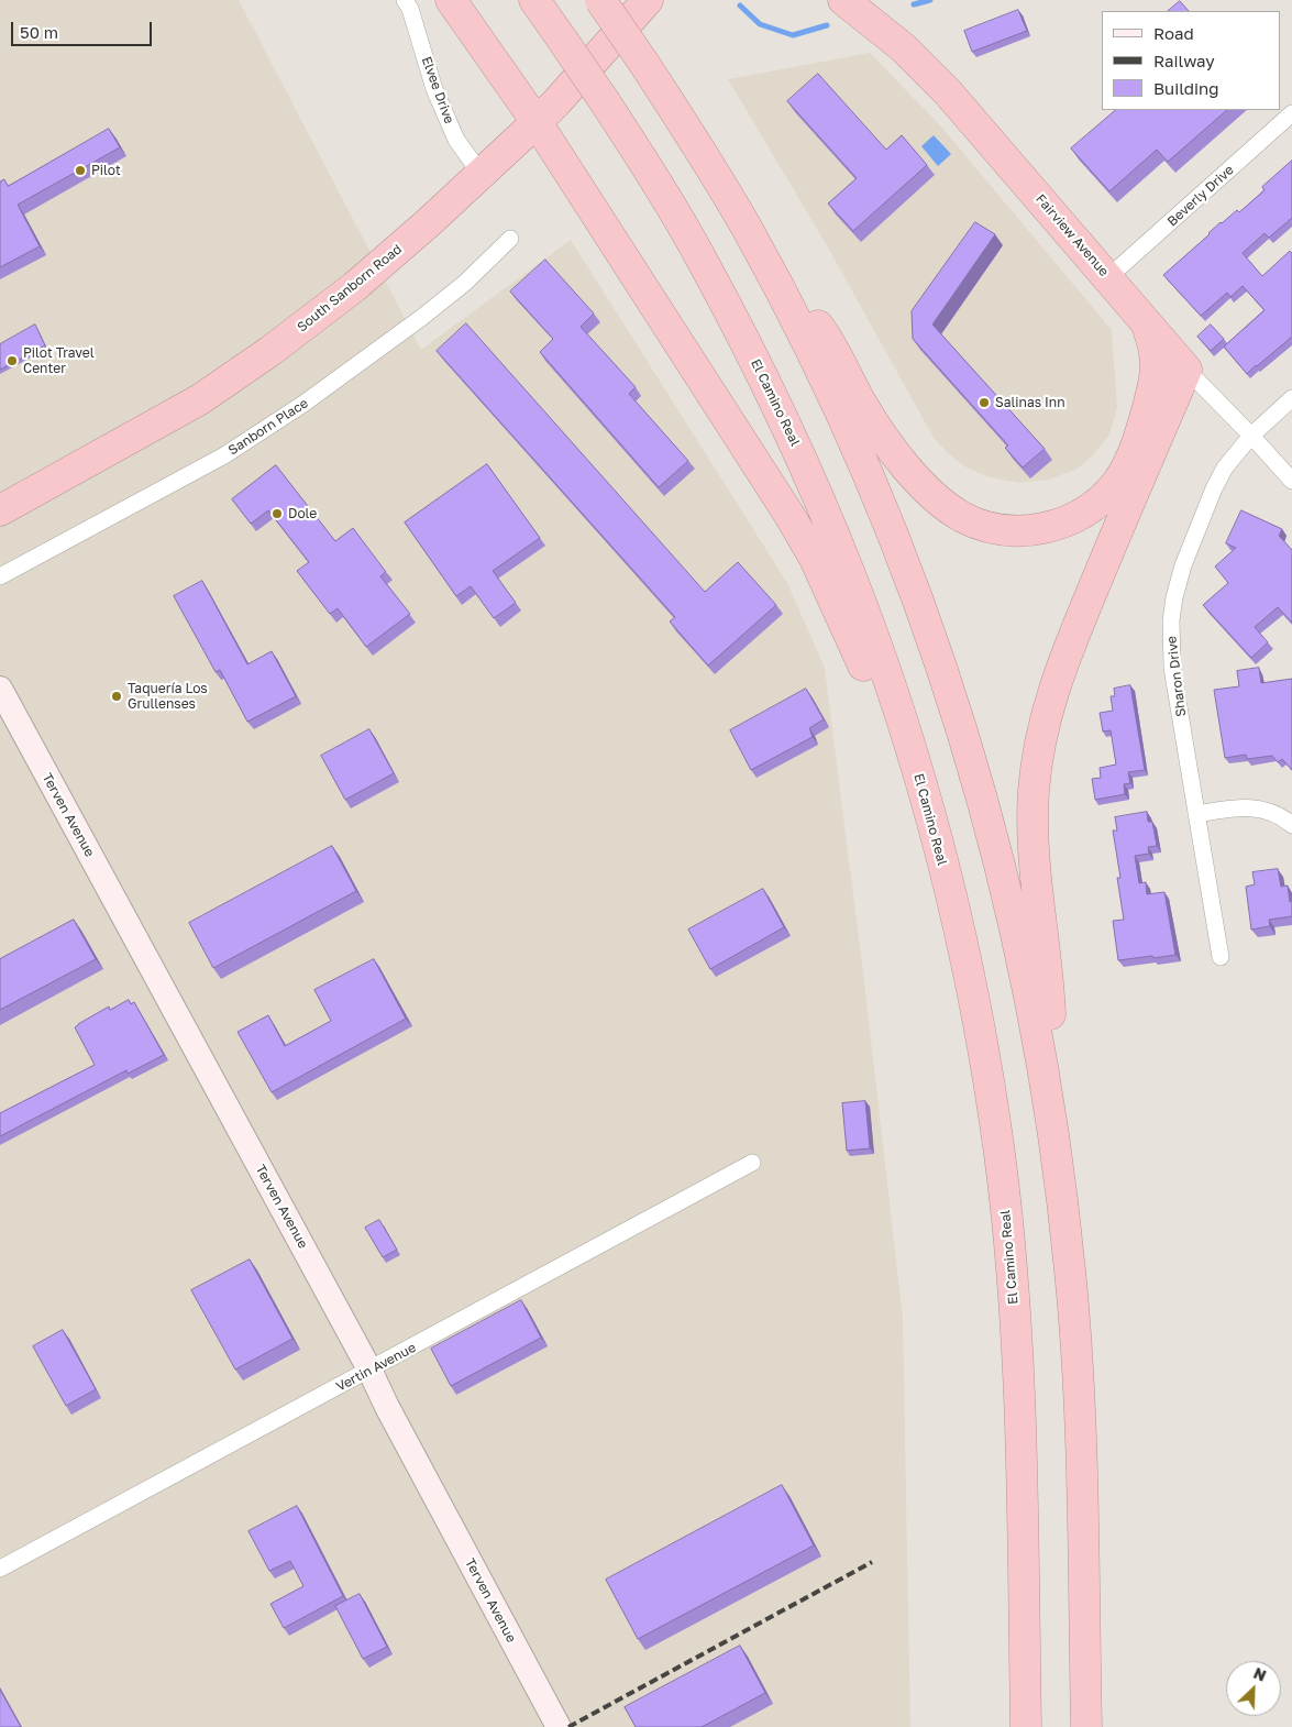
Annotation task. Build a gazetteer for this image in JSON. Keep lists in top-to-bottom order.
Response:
{
  "streets": {
    "highway": ["Fairview Avenue", "South Sanborn Road", "El Camino Real"],
    "street": [
      "Elvee Drive",
      "Beverly Drive",
      "Sanborn Place",
      "Sharon Drive",
      "Terven Avenue",
      "Vertin Avenue"
    ]
  },
  "crossings": [
    ["Elvee Drive", "South Sanborn Road"],
    ["Beverly Drive", "Fairview Avenue"],
    ["Fairview Avenue", "Sharon Drive"],
    ["Terven Avenue", "Vertin Avenue"]
  ],
  "places": [
    "Pilot",
    "Pilot Travel Center",
    "Salinas Inn",
    "Dole",
    "Taquería Los Grullenses"
  ],
  "legend": ["Road", "Railway", "Building"],
  "scale_bar": "50 m",
  "north": "top right"
}
